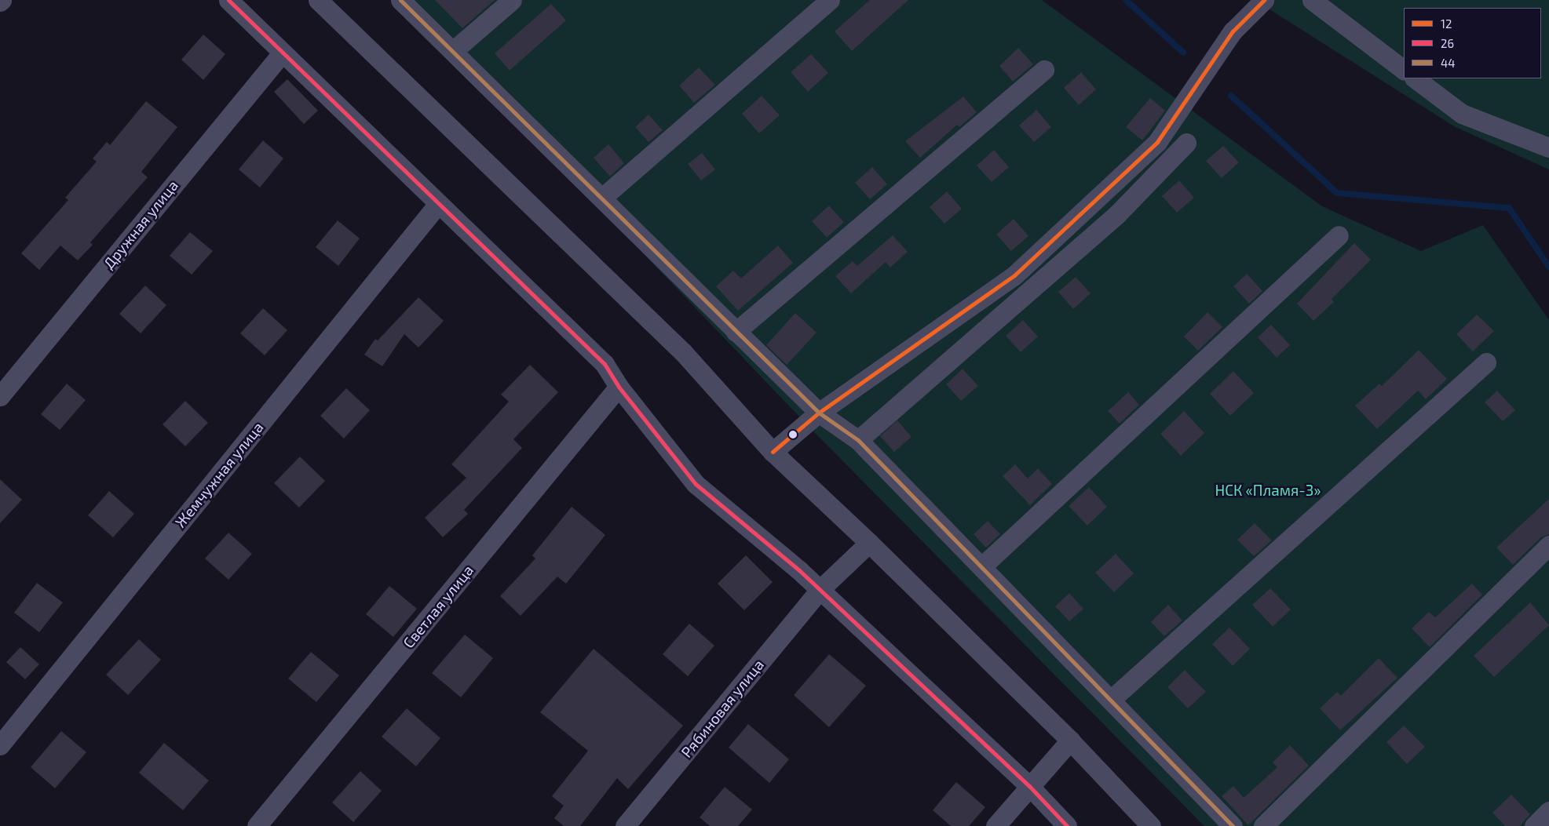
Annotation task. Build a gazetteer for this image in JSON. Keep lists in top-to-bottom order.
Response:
{
  "streets": {
    "street": [
      "Дружная улица",
      "Жемчужная улица",
      "Светлая улица",
      "Рябиновая улица"
    ]
  },
  "parks": ["НСК «Пламя-3»"],
  "lines": ["transit line 12", "transit line 26", "transit line 44"],
  "legend": ["12", "26", "44"]
}
